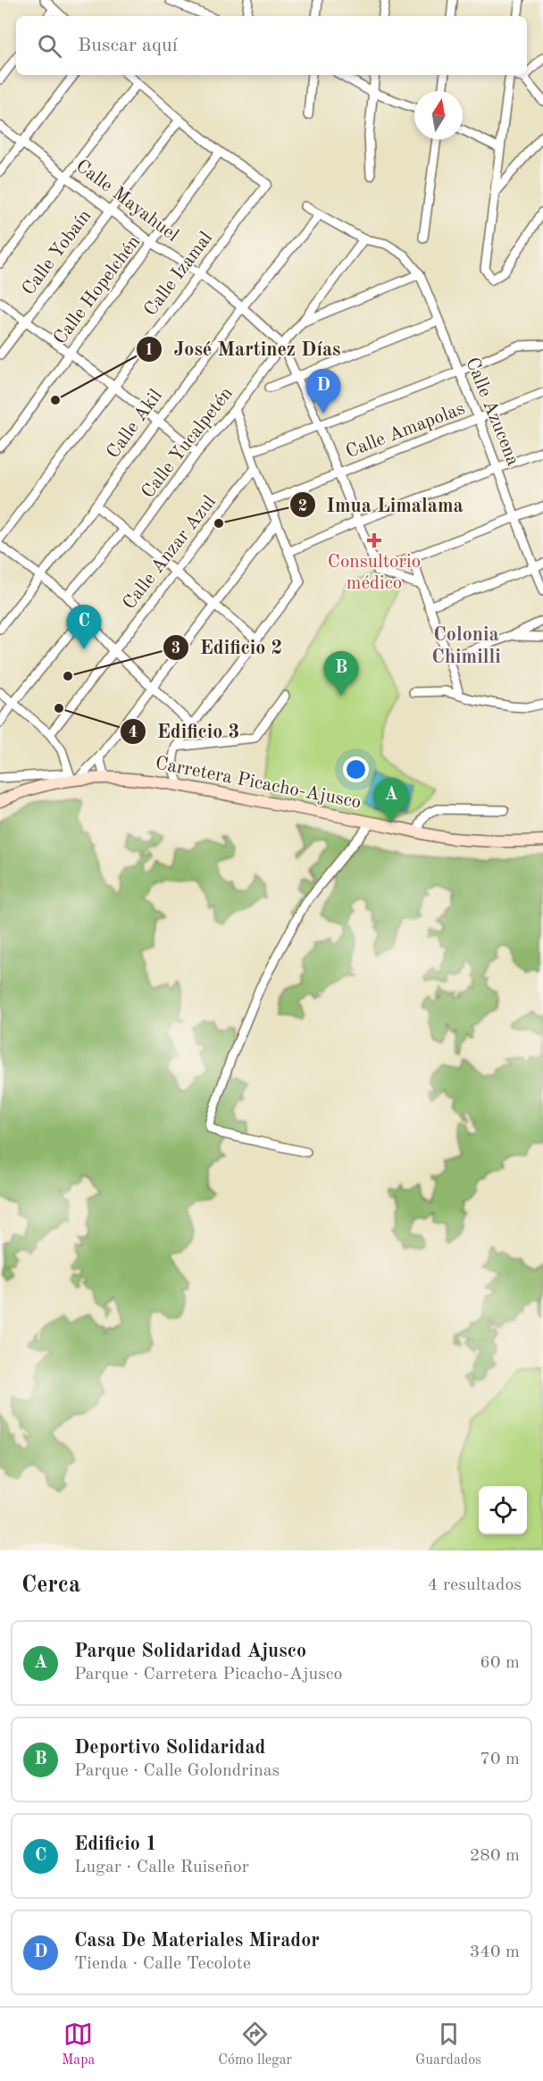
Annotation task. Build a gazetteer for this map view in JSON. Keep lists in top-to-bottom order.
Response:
{
  "streets": {
    "main road": ["Carretera Picacho-Ajusco"],
    "street": [
      "Calle Mayahuel",
      "Calle Yobaín",
      "Calle Izamal",
      "Calle Hopelchén",
      "Calle Azucena",
      "Calle Akil",
      "Calle Amapolas",
      "Calle Yucalpetén",
      "Calle Anzar Azul"
    ]
  },
  "crossings": [
    ["Calle Mayahuel", "Calle Yobaín"],
    ["Calle Mayahuel", "Calle Izamal"],
    ["Calle Mayahuel", "Calle Hopelchén"],
    ["Calle Mayahuel", "Calle Akil"],
    ["Calle Mayahuel", "Calle Yucalpetén"],
    ["Calle Izamal", "Calle Hopelchén"],
    ["Calle Azucena", "Calle Akil"],
    ["Calle Azucena", "Calle Amapolas"],
    ["Calle Azucena", "Calle Yucalpetén"]
  ],
  "districts": ["Colonia Chimilli"],
  "places": {
    "other": [
      "José Martinez Días",
      "Imua Limalama",
      "Edificio 2",
      "Edificio 3"
    ],
    "health": ["Consultorio médico"]
  },
  "north": "top",
  "page": {
    "search": "Buscar aquí",
    "pins": [
      "D",
      "C",
      "B",
      "A"
    ],
    "heading": ["Cerca", "4 resultados"],
    "list": [
      {
        "mark": "A",
        "name": "Parque Solidaridad Ajusco",
        "note": "Parque · Carretera Picacho-Ajusco",
        "value": "60 m"
      },
      {
        "mark": "B",
        "name": "Deportivo Solidaridad",
        "note": "Parque · Calle Golondrinas",
        "value": "70 m"
      },
      {
        "mark": "C",
        "name": "Edificio 1",
        "note": "Lugar · Calle Ruiseñor",
        "value": "280 m"
      },
      {
        "mark": "D",
        "name": "Casa De Materiales Mirador",
        "note": "Tienda · Calle Tecolote",
        "value": "340 m"
      }
    ],
    "nav": ["Mapa", "Cómo llegar", "Guardados"]
  }
}
